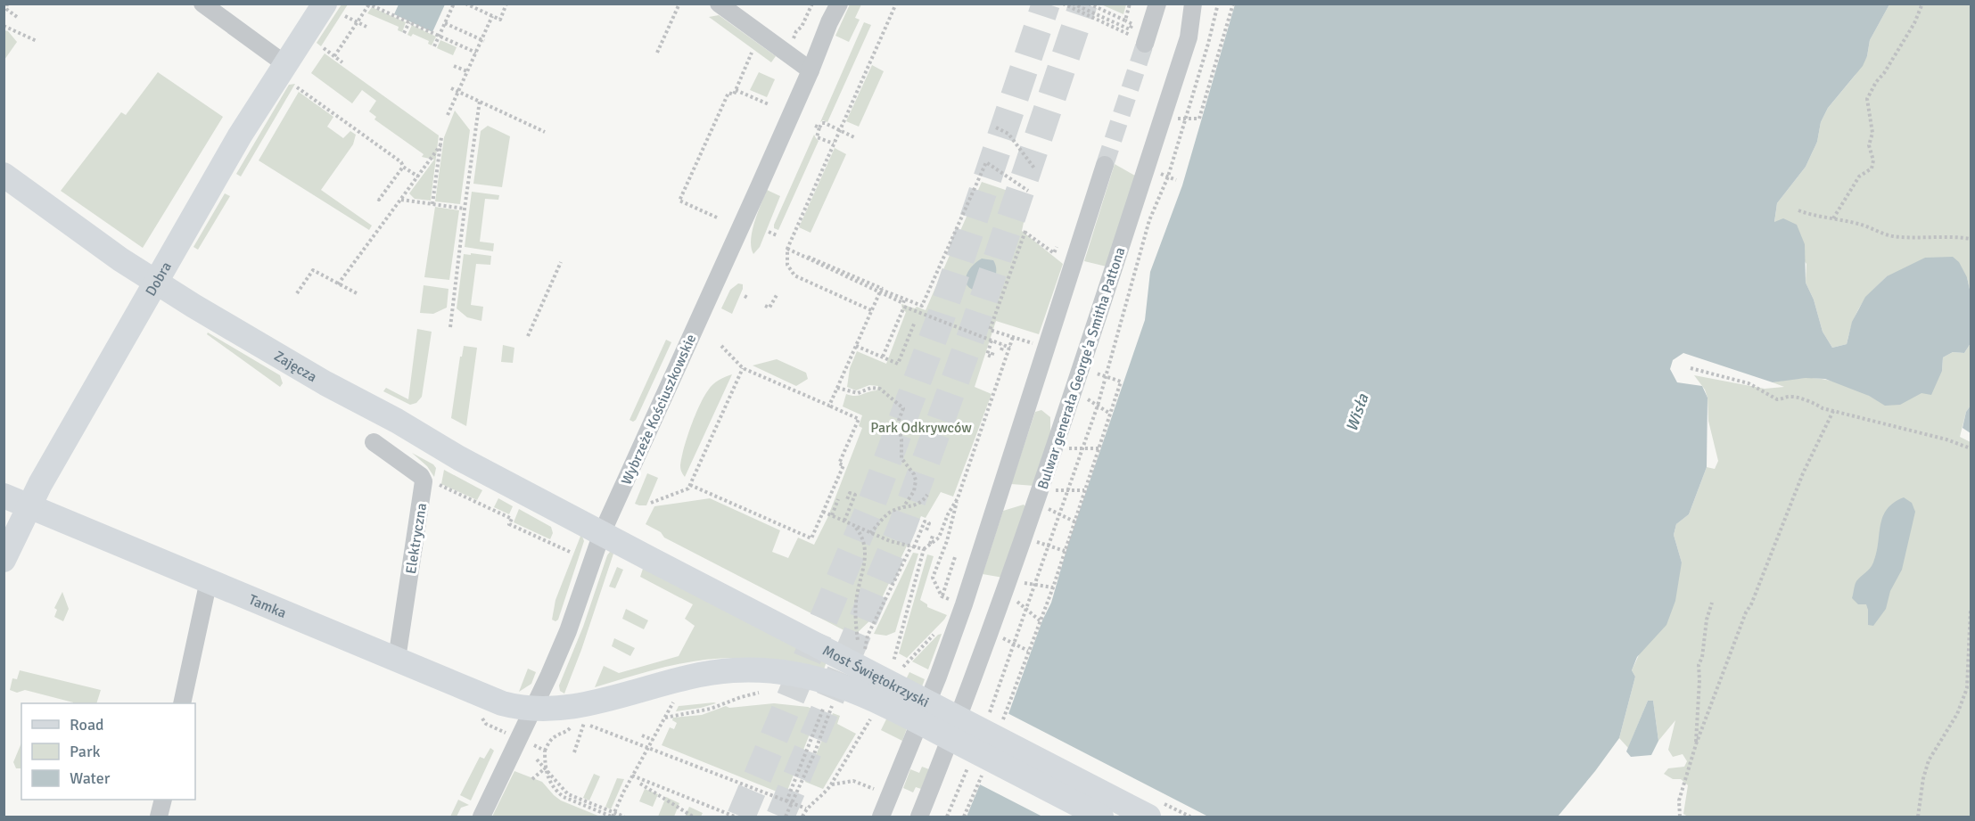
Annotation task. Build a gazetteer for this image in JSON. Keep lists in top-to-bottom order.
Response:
{
  "streets": {
    "street": [
      "Dobra",
      "Zajęcza",
      "Bulwar generała George'a Smitha Pattona",
      "Wybrzeże Kościuszkowskie",
      "Elektryczna",
      "Tamka",
      "Most Świętokrzyski"
    ]
  },
  "crossings": [
    ["Dobra", "Zajęcza"],
    ["Dobra", "Tamka"],
    ["Zajęcza", "Wybrzeże Kościuszkowskie"],
    ["Zajęcza", "Most Świętokrzyski"],
    ["Wybrzeże Kościuszkowskie", "Tamka"],
    ["Wybrzeże Kościuszkowskie", "Most Świętokrzyski"],
    ["Elektryczna", "Tamka"],
    ["Tamka", "Most Świętokrzyski"]
  ],
  "water": ["Wisła"],
  "parks": ["Park Odkrywców"],
  "legend": ["Road", "Park", "Water"]
}
